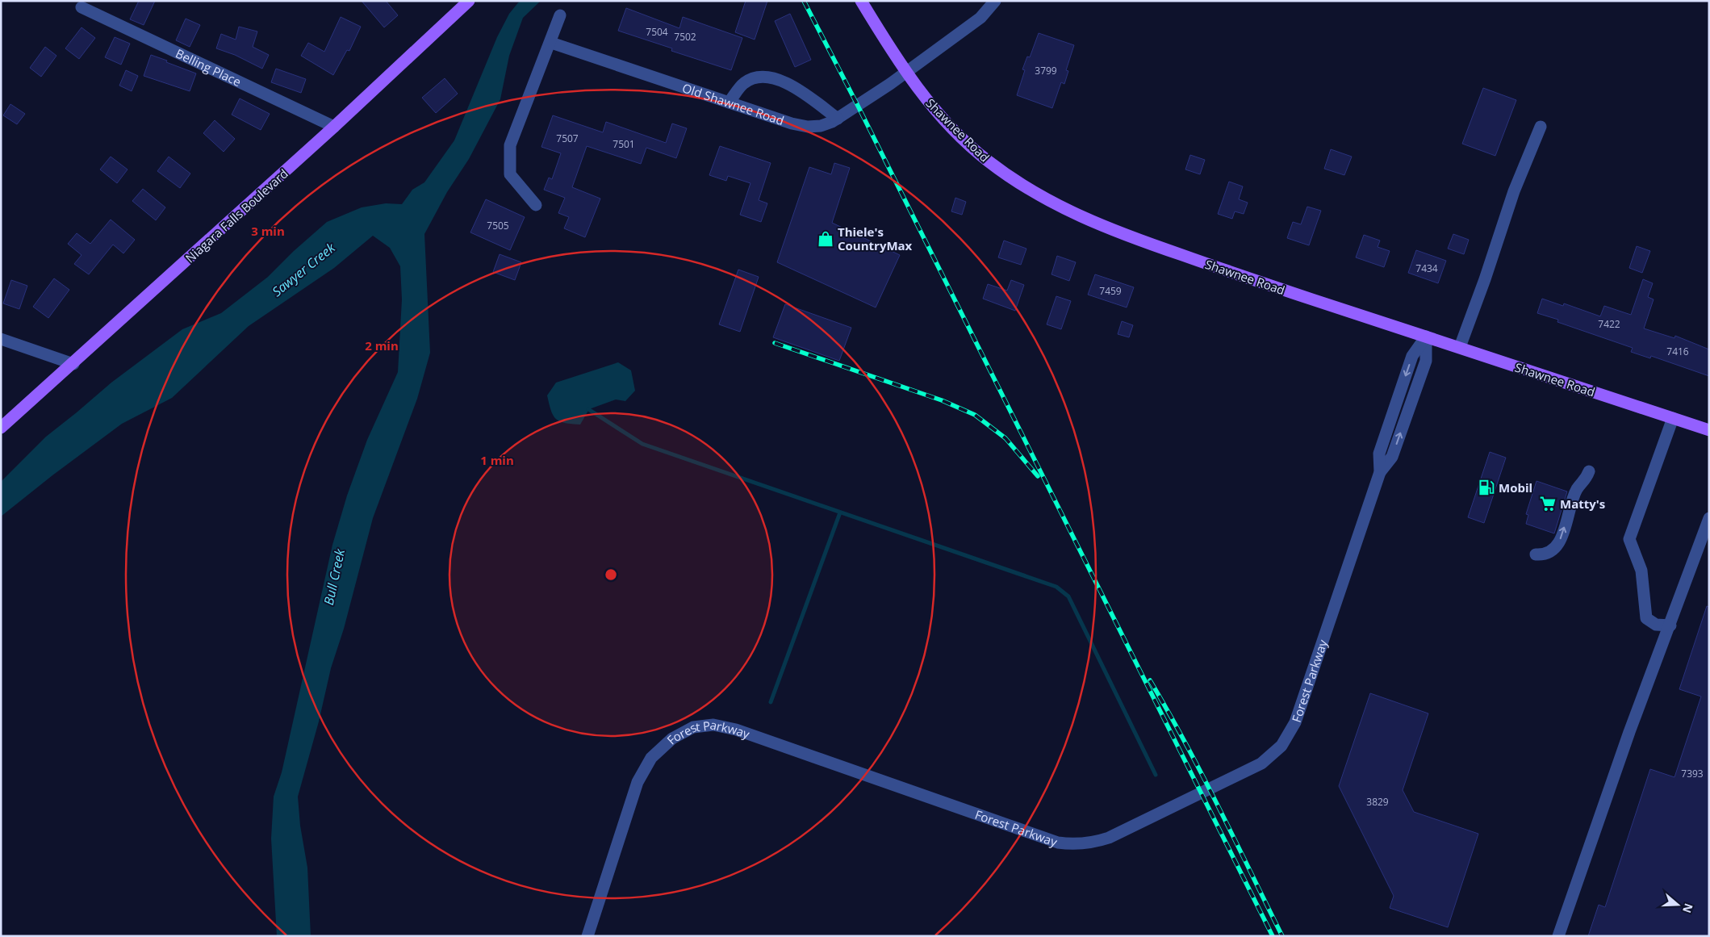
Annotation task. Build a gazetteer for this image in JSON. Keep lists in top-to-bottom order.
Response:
{
  "streets": {
    "main road": ["Shawnee Road", "Niagara Falls Boulevard"],
    "street": ["Belling Place", "Old Shawnee Road", "Forest Parkway"]
  },
  "crossings": [
    ["Belling Place", "Niagara Falls Boulevard"],
    ["Old Shawnee Road", "Shawnee Road"],
    ["Shawnee Road", "Forest Parkway"]
  ],
  "water": ["Sawyer Creek", "Bull Creek"],
  "places": {
    "shop": ["Thiele's CountryMax"],
    "fuel station": ["Mobil"],
    "supermarket": ["Matty's"]
  },
  "house_numbers": [
    "7504",
    "7502",
    "3799",
    "7507",
    "7501",
    "7505",
    "7434",
    "7459",
    "7422",
    "7416",
    "7393",
    "3829"
  ],
  "north": "right",
  "rings": ["3 min", "2 min", "1 min"]
}
